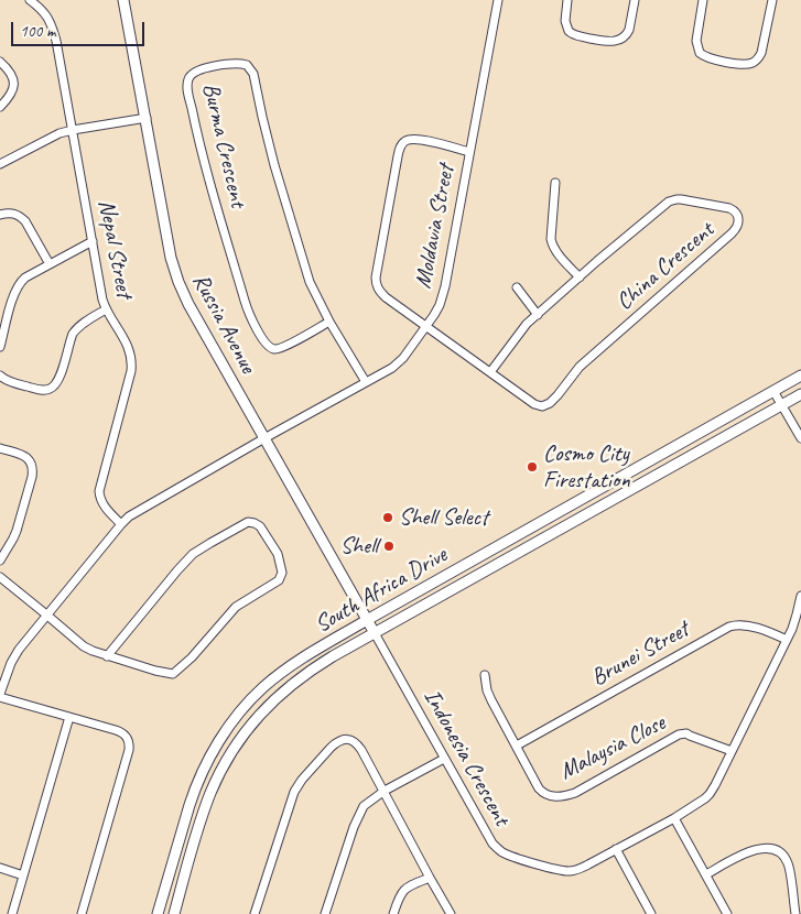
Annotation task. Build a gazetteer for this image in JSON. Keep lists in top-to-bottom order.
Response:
{
  "streets": {
    "street": [
      "Burma Crescent",
      "Moldavia Street",
      "Nepal Street",
      "China Crescent",
      "Russia Avenue",
      "South Africa Drive",
      "Brunei Street",
      "Malaysia Close",
      "Indonesia Crescent"
    ]
  },
  "crossings": [
    ["Burma Crescent", "Moldavia Street"],
    ["Moldavia Street", "Nepal Street"],
    ["Moldavia Street", "China Crescent"],
    ["Moldavia Street", "Russia Avenue"],
    ["Russia Avenue", "South Africa Drive"],
    ["Russia Avenue", "Indonesia Crescent"],
    ["South Africa Drive", "Indonesia Crescent"],
    ["Brunei Street", "Malaysia Close"],
    ["Brunei Street", "Indonesia Crescent"],
    ["Malaysia Close", "Indonesia Crescent"]
  ],
  "places": ["Cosmo City Firestation", "Shell Select", "Shell"],
  "scale_bar": "100 m"
}
